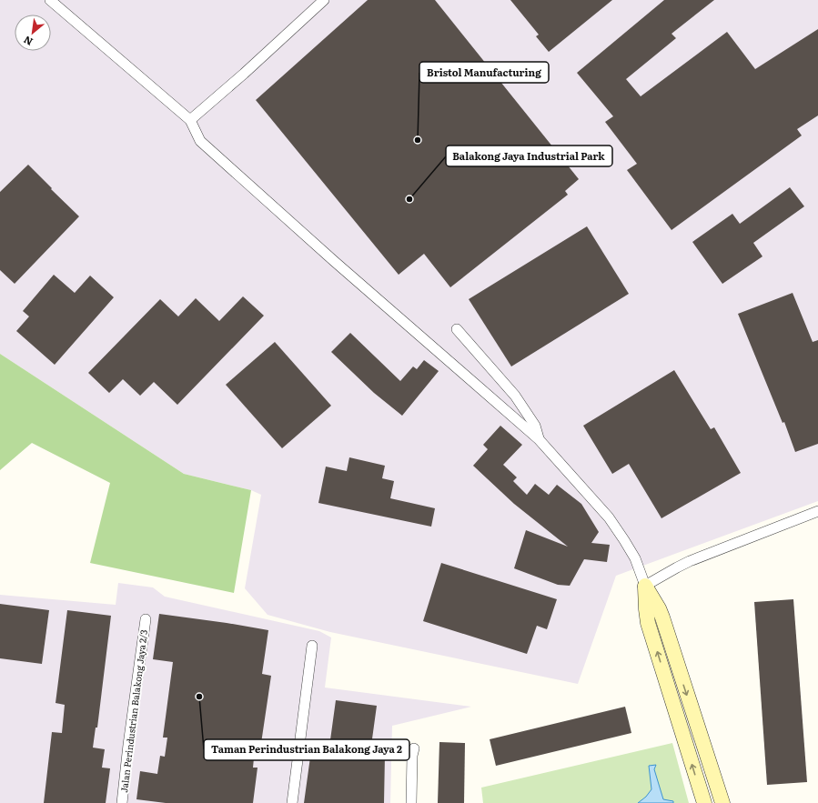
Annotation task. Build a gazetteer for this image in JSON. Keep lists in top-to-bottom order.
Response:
{
  "streets": {
    "street": ["Jalan Perindustrian Balakong Jaya 2/3"]
  },
  "places": ["Bristol Manufacturing", "Balakong Jaya Industrial Park", "Taman Perindustrian Balakong Jaya 2"],
  "north": "bottom left"
}
